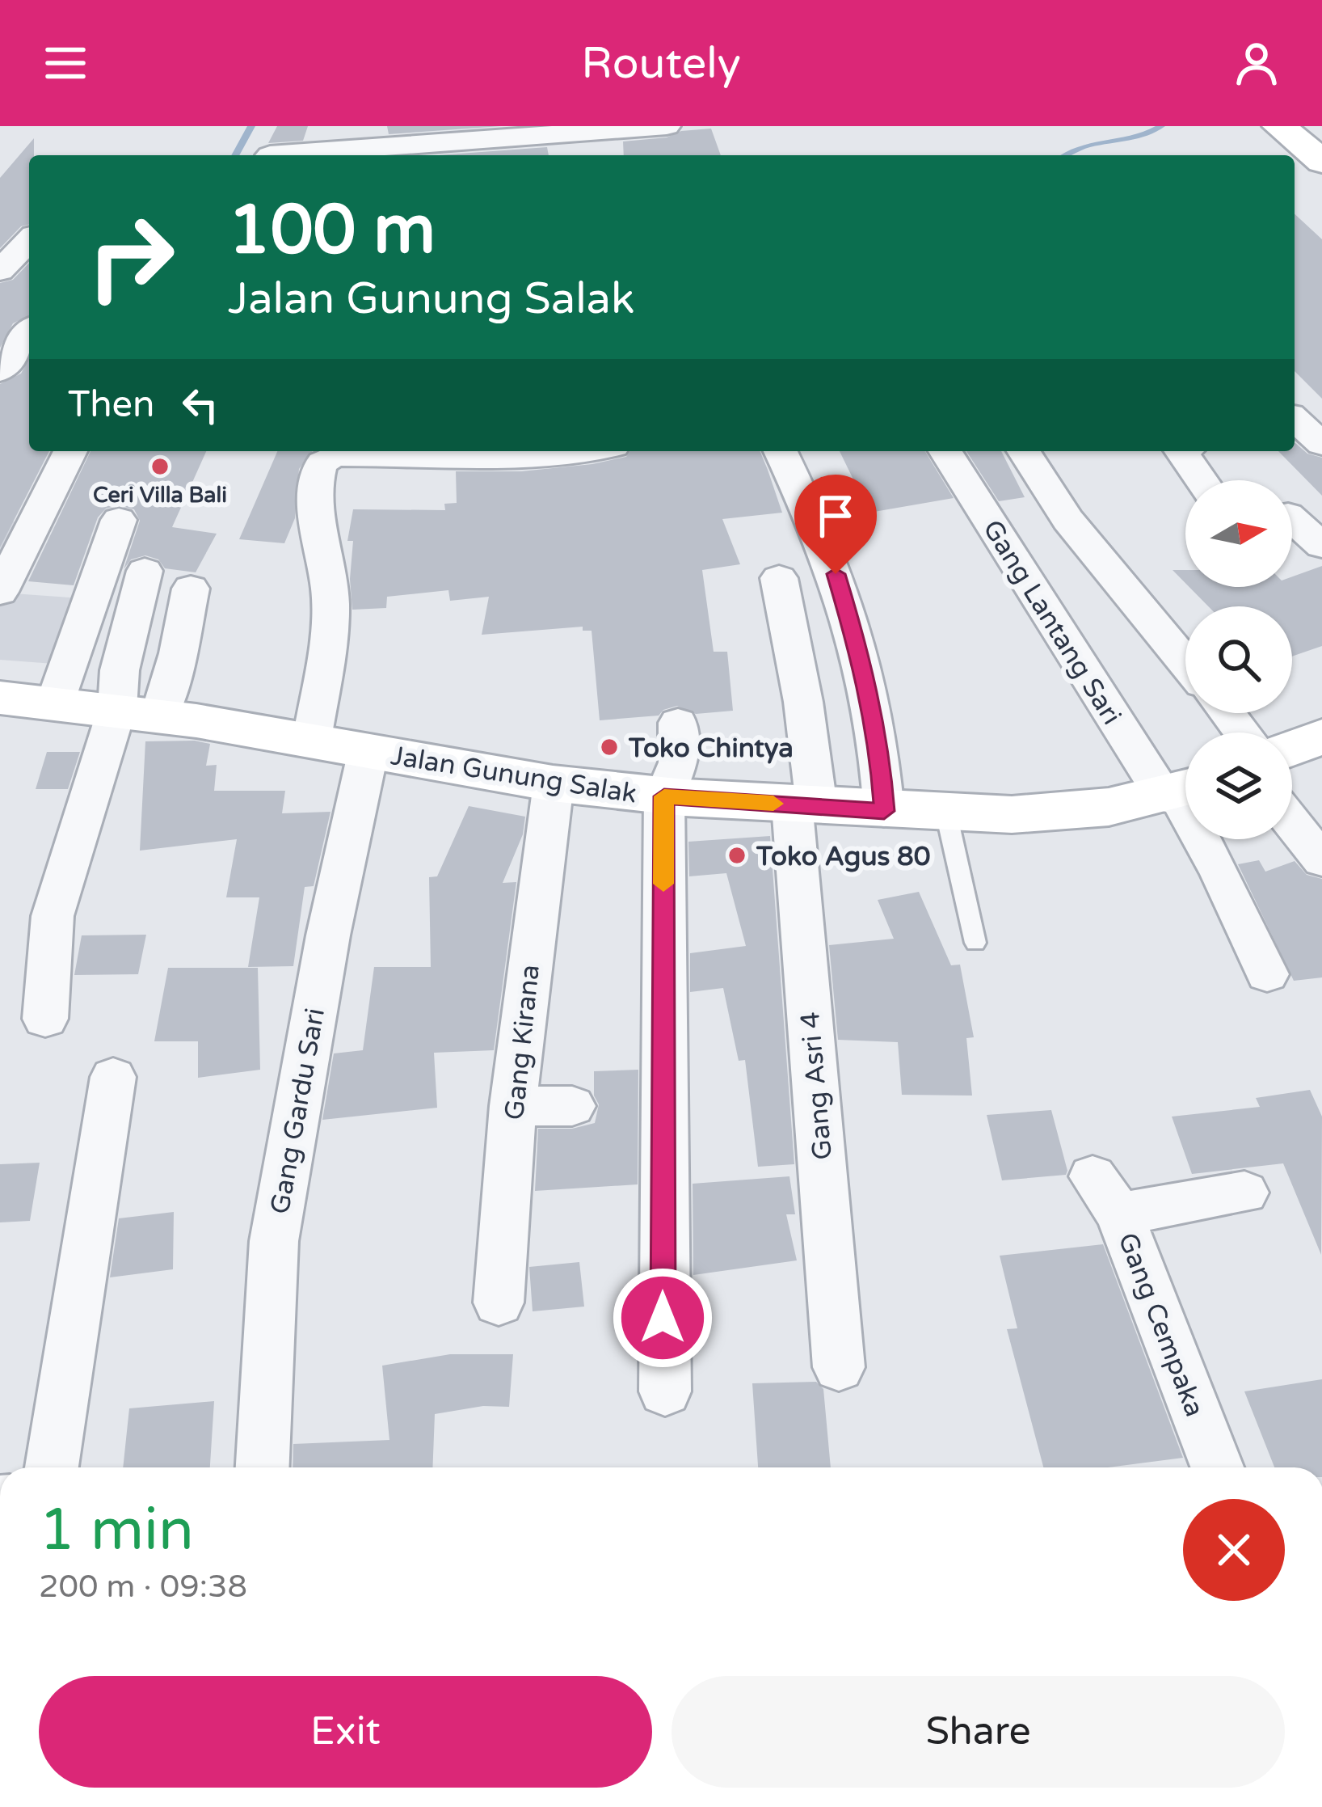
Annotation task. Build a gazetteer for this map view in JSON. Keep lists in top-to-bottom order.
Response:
{
  "streets": {
    "main road": ["Jalan Gunung Salak"],
    "street": [
      "Gang Lantang Sari",
      "Gang Kirana",
      "Gang Asri 4",
      "Gang Gardu Sari",
      "Gang Cempaka"
    ]
  },
  "crossings": [
    ["Gang Lantang Sari", "Jalan Gunung Salak"],
    ["Jalan Gunung Salak", "Gang Kirana"],
    ["Jalan Gunung Salak", "Gang Asri 4"],
    ["Jalan Gunung Salak", "Gang Gardu Sari"]
  ],
  "places": ["Ceri Villa Bali", "Toko Chintya", "Toko Agus 80"],
  "north": "right",
  "page": {
    "header": "Routely",
    "turn": ["100 m", "Jalan Gunung Salak"],
    "then": "Then",
    "heading": ["1 min", "200 m · 09:38"],
    "buttons": ["Exit", "Share"]
  }
}
